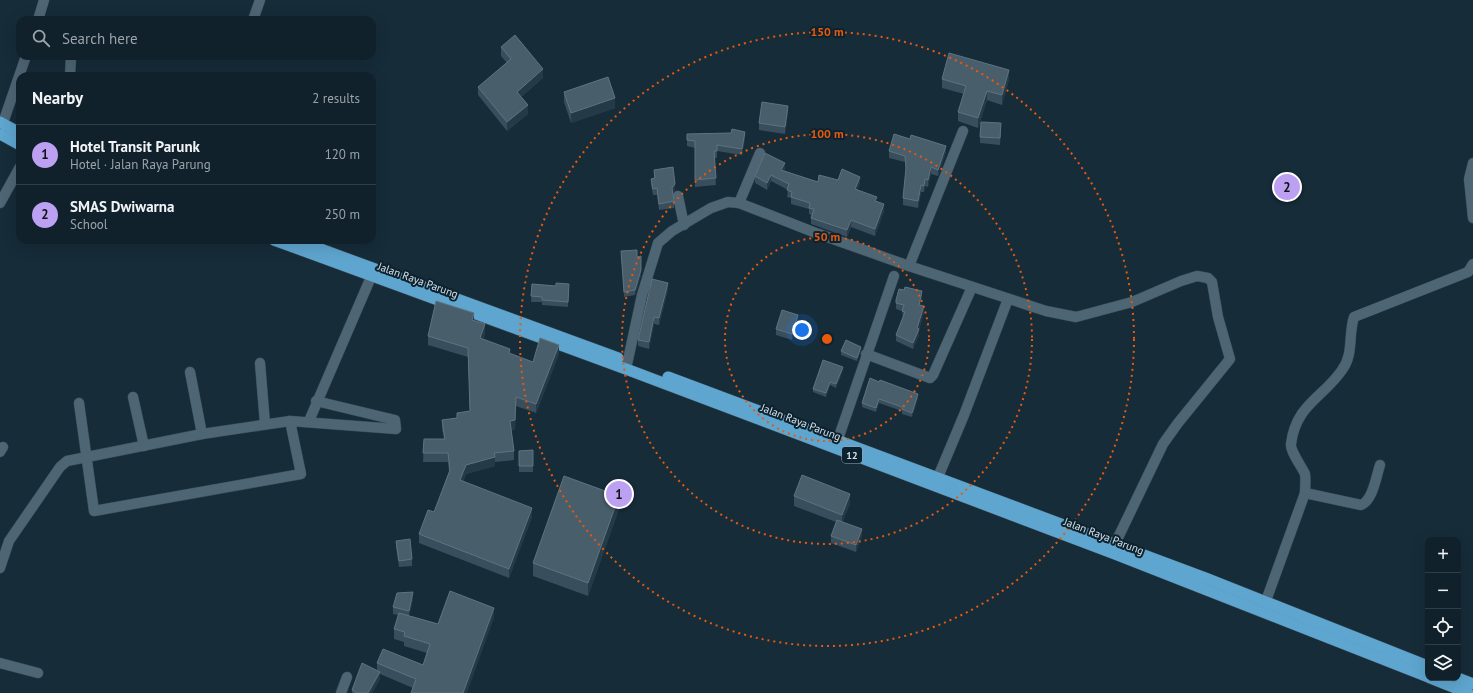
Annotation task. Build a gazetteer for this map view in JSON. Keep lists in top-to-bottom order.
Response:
{
  "streets": {
    "highway": ["Jalan Raya Parung", "12"]
  },
  "page": {
    "search": "Search here",
    "heading": ["Nearby", "2 results"],
    "list": [
      {
        "mark": "1",
        "name": "Hotel Transit Parunk",
        "note": "Hotel · Jalan Raya Parung",
        "value": "120 m"
      },
      {
        "mark": "2",
        "name": "SMAS Dwiwarna",
        "note": "School",
        "value": "250 m"
      }
    ],
    "pins": ["2", "1"],
    "map_buttons": ["+", "−"]
  },
  "rings": ["150 m", "100 m", "50 m"]
}
